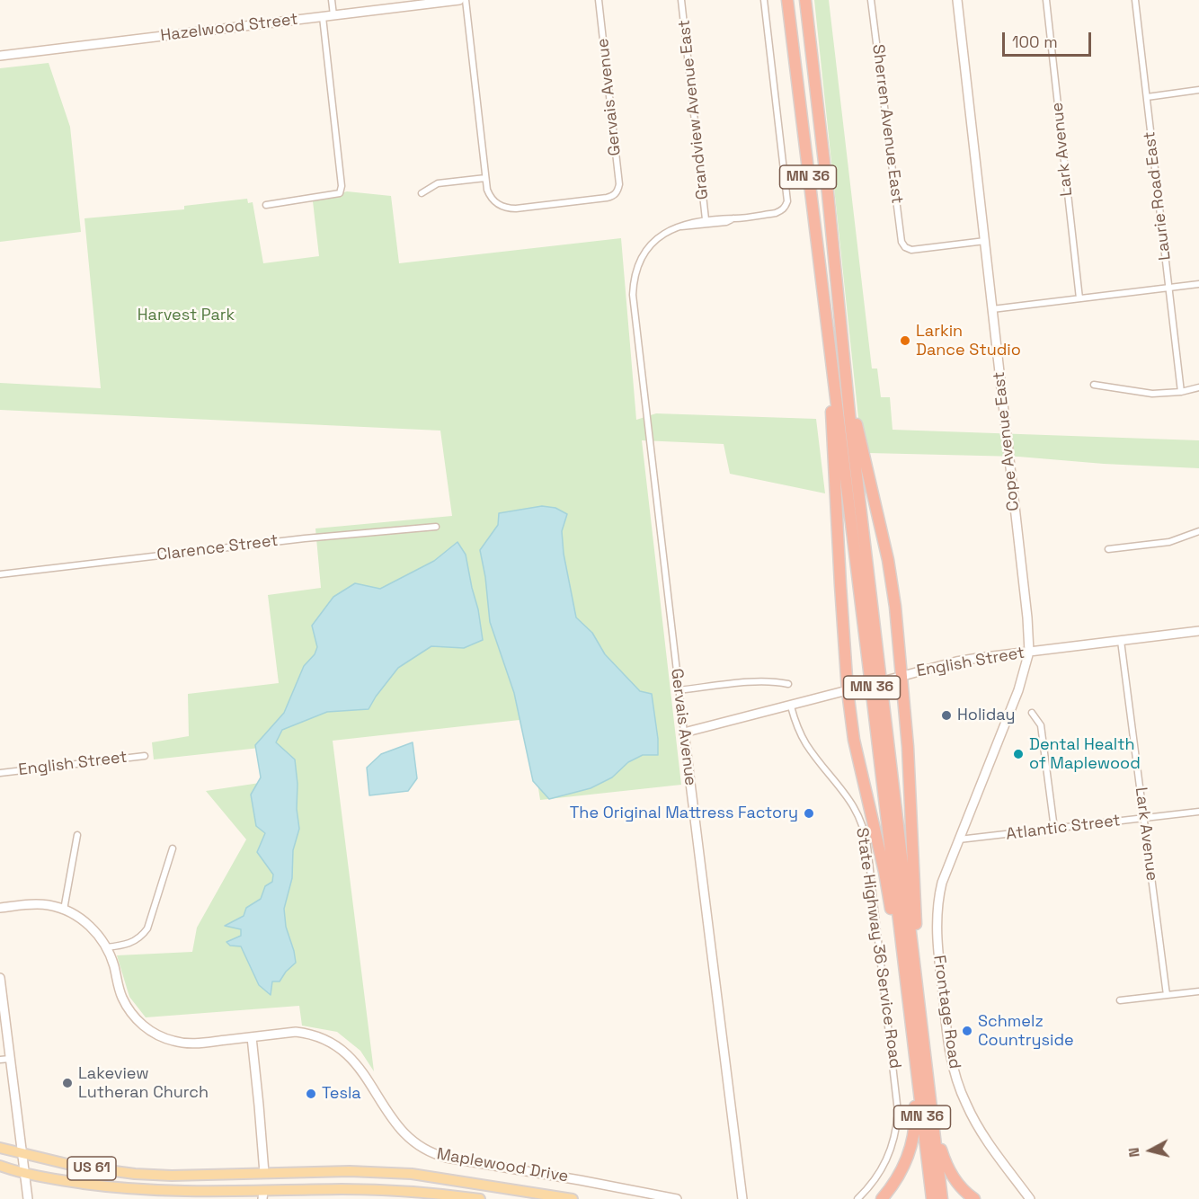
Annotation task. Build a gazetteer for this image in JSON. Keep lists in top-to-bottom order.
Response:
{
  "streets": {
    "highway": ["MN 36"],
    "main road": ["US 61"],
    "street": [
      "Hazelwood Street",
      "Gervais Avenue",
      "Grandview Avenue East",
      "Sherren Avenue East",
      "Lark Avenue",
      "Laurie Road East",
      "Cope Avenue East",
      "Clarence Street",
      "English Street",
      "Atlantic Street",
      "State Highway 36 Service Road",
      "Frontage Road",
      "Maplewood Drive"
    ]
  },
  "crossings": [
    ["Gervais Avenue", "English Street"],
    ["Sherren Avenue East", "Cope Avenue East"],
    ["Lark Avenue", "English Street"],
    ["Lark Avenue", "Atlantic Street"],
    ["Cope Avenue East", "English Street"],
    ["Cope Avenue East", "Atlantic Street"],
    ["Cope Avenue East", "Frontage Road"],
    ["English Street", "State Highway 36 Service Road"],
    ["Atlantic Street", "Frontage Road"]
  ],
  "parks": ["Harvest Park"],
  "places": [
    "Larkin Dance Studio",
    "Holiday",
    "Dental Health of Maplewood",
    "The Original Mattress Factory",
    "Schmelz Countryside",
    "Lakeview Lutheran Church",
    "Tesla"
  ],
  "scale_bar": "100 m",
  "north": "left"
}
